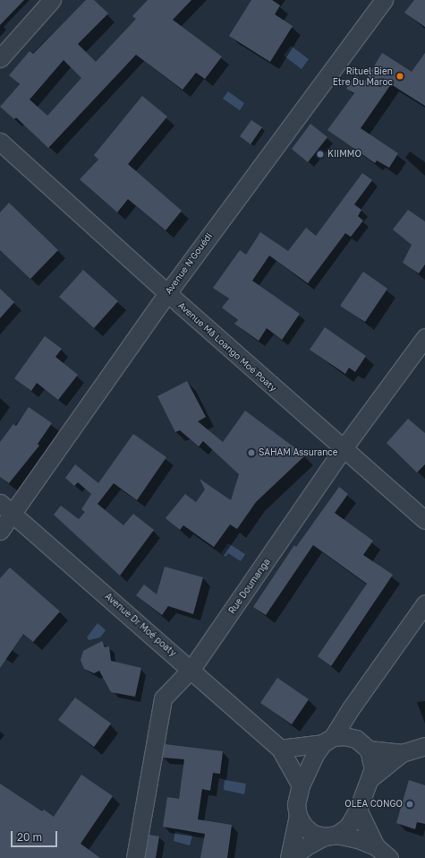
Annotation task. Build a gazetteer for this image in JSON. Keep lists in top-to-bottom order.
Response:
{
  "streets": {
    "street": [
      "Avenue N'Gouédi",
      "Avenue Mâ Loango Moé Poaty",
      "Rue Doumanga",
      "Avenue Dr Moé poaty"
    ]
  },
  "crossings": [
    ["Avenue N'Gouédi", "Avenue Mâ Loango Moé Poaty"],
    ["Avenue N'Gouédi", "Avenue Dr Moé poaty"],
    ["Avenue Mâ Loango Moé Poaty", "Rue Doumanga"],
    ["Rue Doumanga", "Avenue Dr Moé poaty"]
  ],
  "places": [
    "Rituel Bien Etre Du Maroc",
    "KIIMMO",
    "SAHAM Assurance",
    "OLEA CONGO"
  ],
  "scale_bar": "20 m"
}
